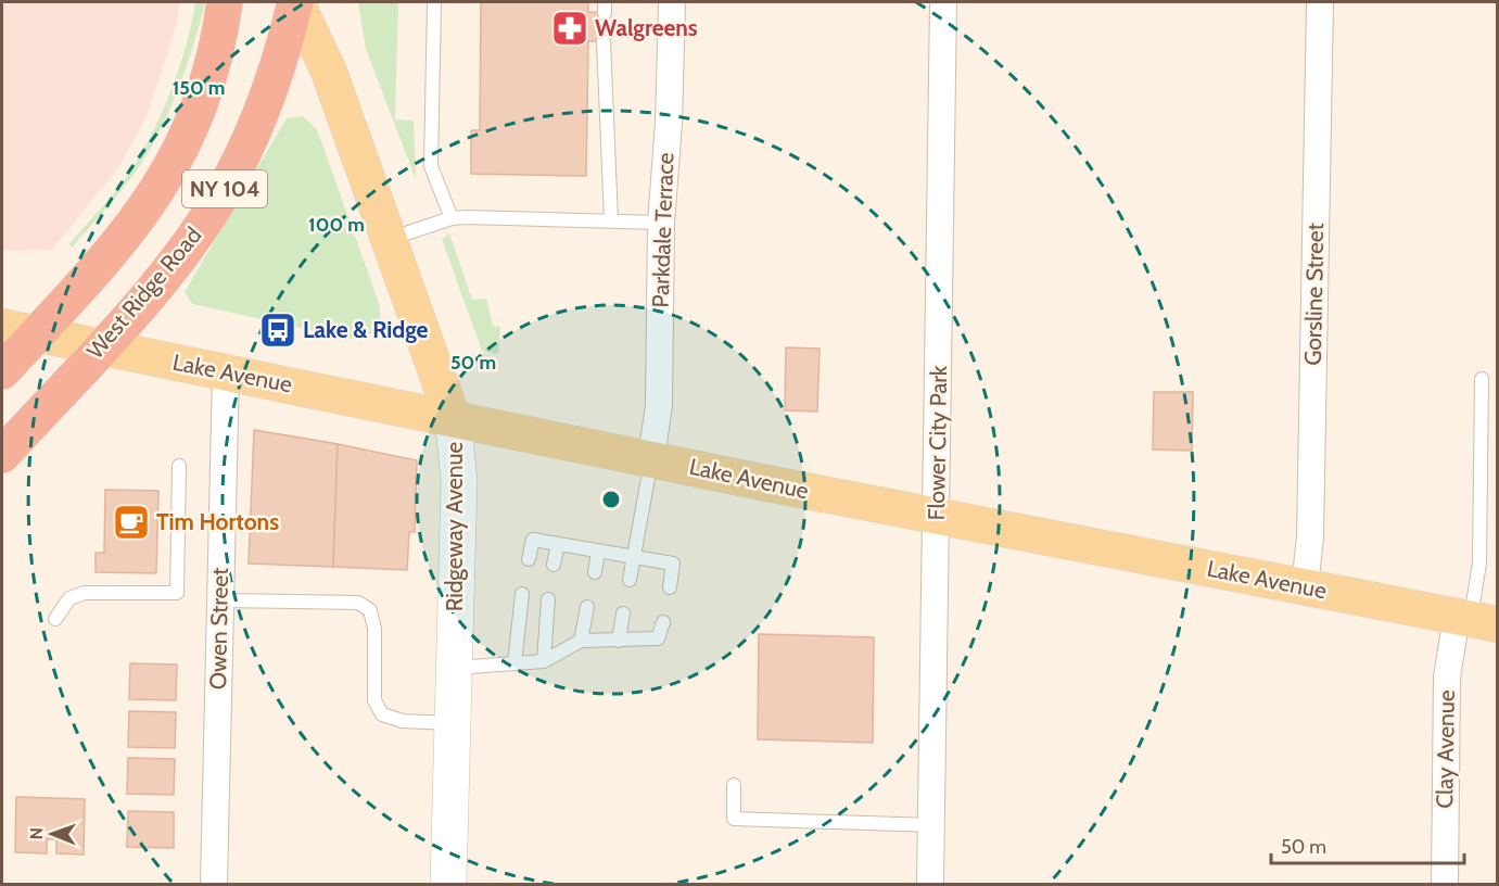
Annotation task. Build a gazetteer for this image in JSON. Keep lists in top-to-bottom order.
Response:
{
  "streets": {
    "highway": ["NY 104", "West Ridge Road"],
    "main road": ["Lake Avenue", "Ridgeway Avenue"],
    "street": [
      "Parkdale Terrace",
      "Gorsline Street",
      "Flower City Park",
      "Owen Street",
      "Clay Avenue"
    ]
  },
  "crossings": [
    ["NY 104", "Lake Avenue"],
    ["Parkdale Terrace", "Lake Avenue"],
    ["West Ridge Road", "Lake Avenue"],
    ["West Ridge Road", "Ridgeway Avenue"],
    ["Gorsline Street", "Lake Avenue"],
    ["Lake Avenue", "Flower City Park"],
    ["Lake Avenue", "Ridgeway Avenue"],
    ["Lake Avenue", "Owen Street"],
    ["Lake Avenue", "Clay Avenue"]
  ],
  "places": {
    "pharmacy": ["Walgreens"],
    "bus stop": ["Lake & Ridge"],
    "cafe": ["Tim Hortons"]
  },
  "scale_bar": "50 m",
  "north": "left",
  "rings": ["150 m", "100 m", "50 m"]
}
